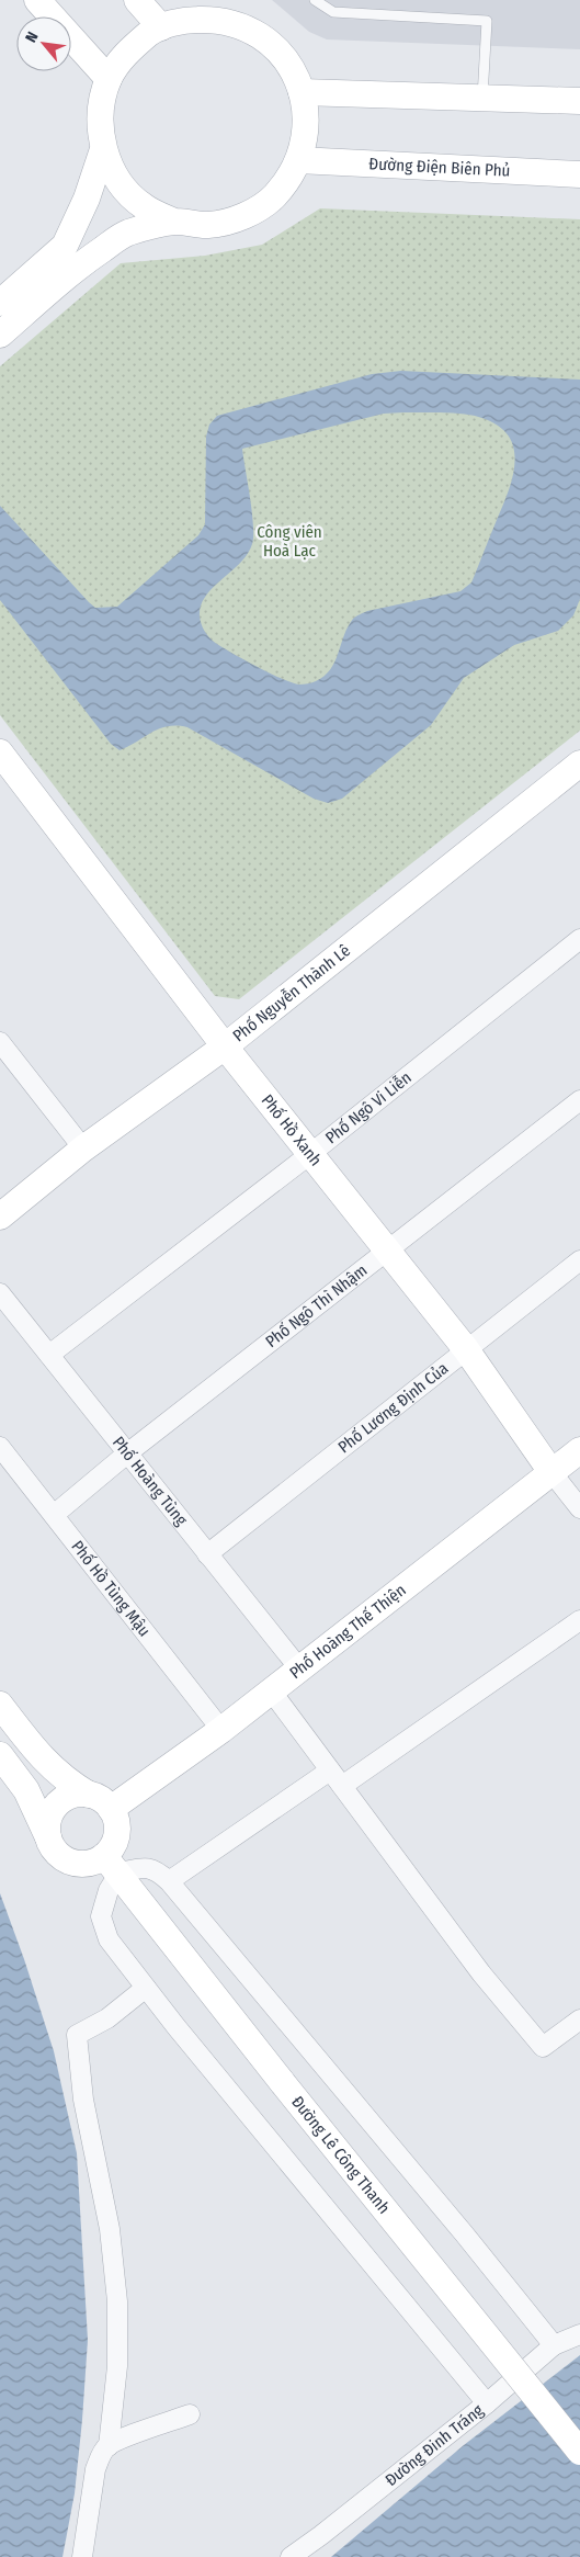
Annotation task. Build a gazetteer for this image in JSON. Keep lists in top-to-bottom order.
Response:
{
  "streets": {
    "street": [
      "Đường Điện Biên Phủ",
      "Phố Nguyễn Thành Lê",
      "Phố Ngô Vi Liễn",
      "Phố Hồ Xanh",
      "Phố Ngô Thì Nhậm",
      "Phố Lương Định Của",
      "Phố Hoàng Tùng",
      "Phố Hồ Tùng Mậu",
      "Phố Hoàng Thế Thiện",
      "Đường Lê Công Thanh",
      "Đường Đinh Tráng"
    ]
  },
  "crossings": [
    ["Phố Nguyễn Thành Lê", "Phố Hồ Xanh"],
    ["Phố Ngô Vi Liễn", "Phố Hồ Xanh"],
    ["Phố Ngô Vi Liễn", "Phố Hoàng Tùng"],
    ["Phố Hồ Xanh", "Phố Ngô Thì Nhậm"],
    ["Phố Hồ Xanh", "Phố Lương Định Của"],
    ["Phố Hồ Xanh", "Phố Hoàng Thế Thiện"],
    ["Phố Ngô Thì Nhậm", "Phố Hoàng Tùng"],
    ["Phố Ngô Thì Nhậm", "Phố Hồ Tùng Mậu"],
    ["Phố Lương Định Của", "Phố Hoàng Tùng"],
    ["Phố Hoàng Tùng", "Phố Hoàng Thế Thiện"],
    ["Phố Hồ Tùng Mậu", "Phố Hoàng Thế Thiện"],
    ["Phố Hoàng Thế Thiện", "Đường Lê Công Thanh"]
  ],
  "parks": ["Công viên Hoà Lạc"],
  "north": "top left"
}
